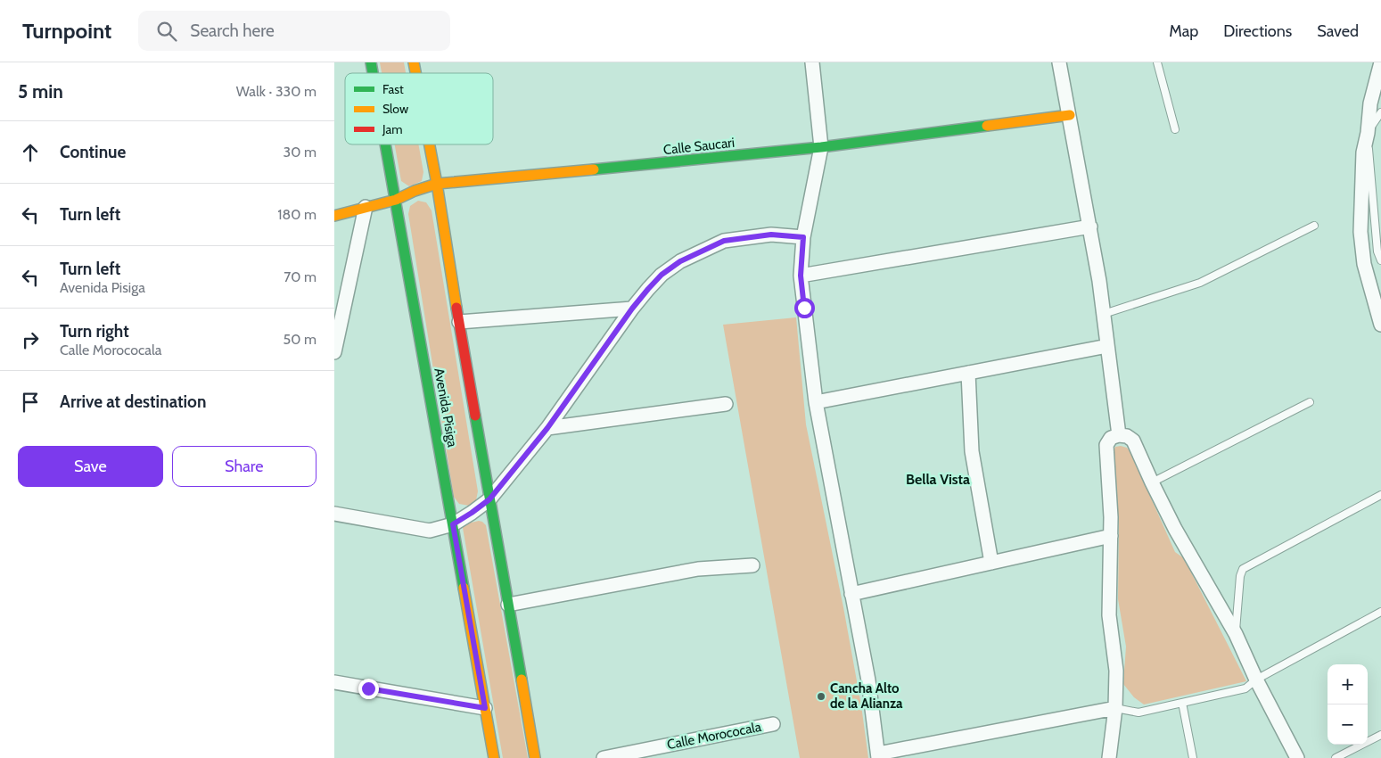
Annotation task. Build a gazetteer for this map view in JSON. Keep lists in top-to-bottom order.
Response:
{
  "streets": {
    "street": ["Calle Saucari", "Avenida Pisiga", "Calle Morococala"]
  },
  "crossings": [
    ["Calle Saucari", "Avenida Pisiga"]
  ],
  "districts": ["Bella Vista"],
  "places": ["Cancha Alto de la Alianza"],
  "legend": ["Fast", "Slow", "Jam"],
  "page": {
    "header": "Turnpoint",
    "search": "Search here",
    "nav": ["Map", "Directions", "Saved"],
    "heading": ["5 min", "Walk · 330 m"],
    "list": [
      ["Continue", "30 m"],
      ["Turn left", "180 m"],
      ["Turn left", "Avenida Pisiga", "70 m"],
      ["Turn right", "Calle Morococala", "50 m"],
      "Arrive at destination"
    ],
    "buttons": ["Save", "Share"],
    "map_buttons": ["+", "−"]
  }
}
